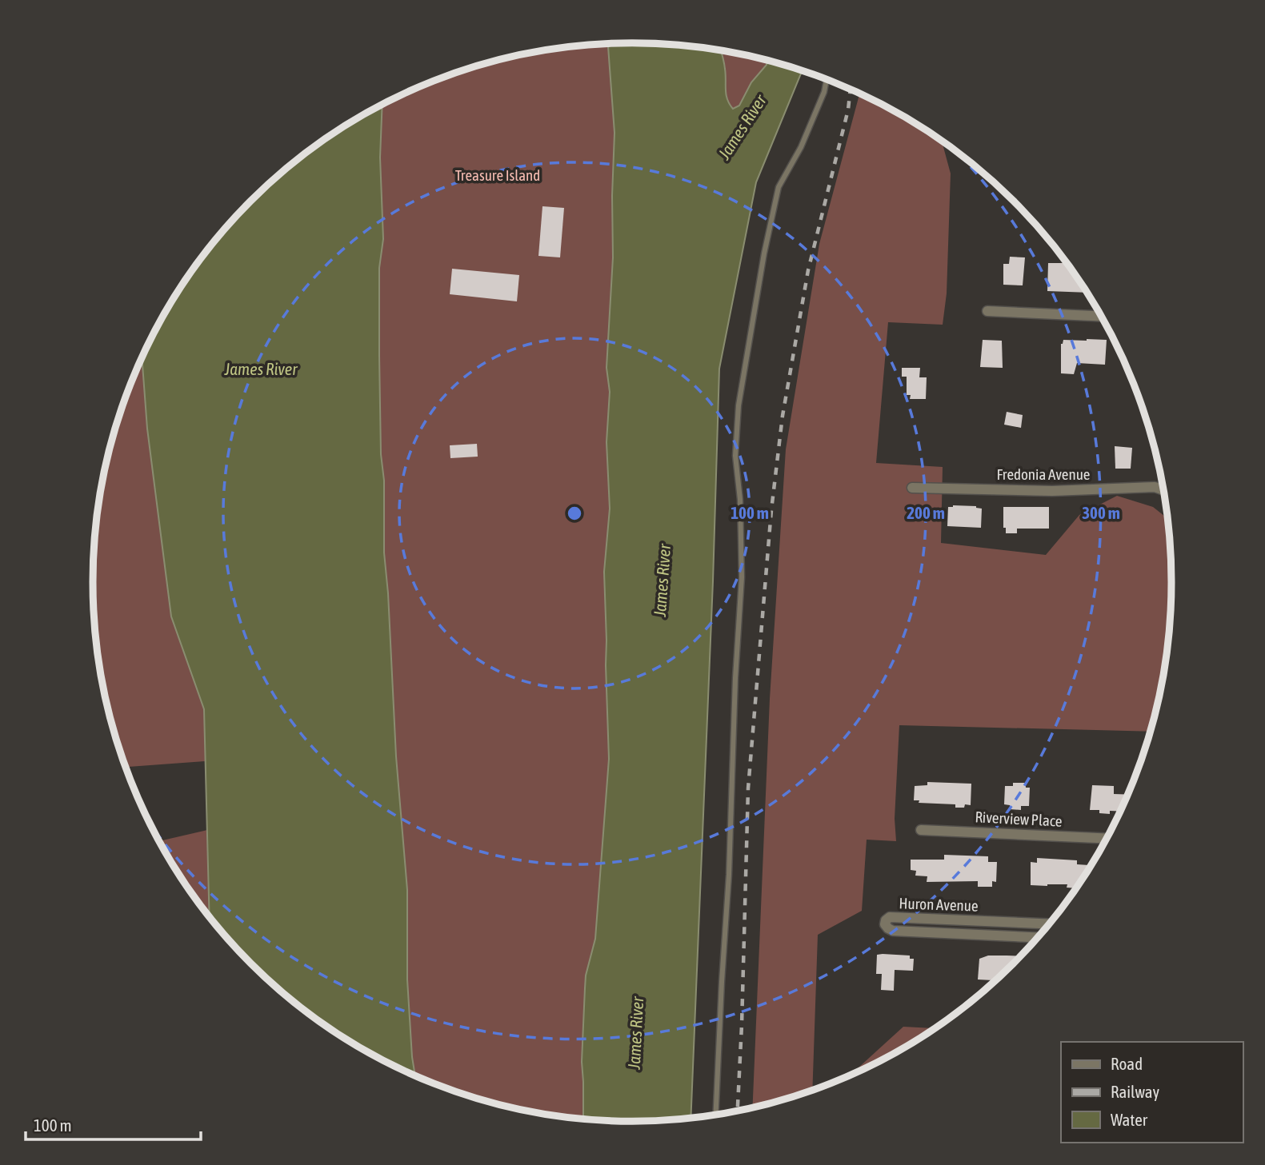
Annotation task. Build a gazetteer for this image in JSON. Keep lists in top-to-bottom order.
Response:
{
  "streets": {
    "street": ["Fredonia Avenue", "Riverview Place", "Huron Avenue"]
  },
  "water": ["James River"],
  "parks": ["Treasure Island"],
  "legend": ["Road", "Railway", "Water"],
  "scale_bar": "100 m",
  "rings": ["100 m", "200 m", "300 m"]
}
